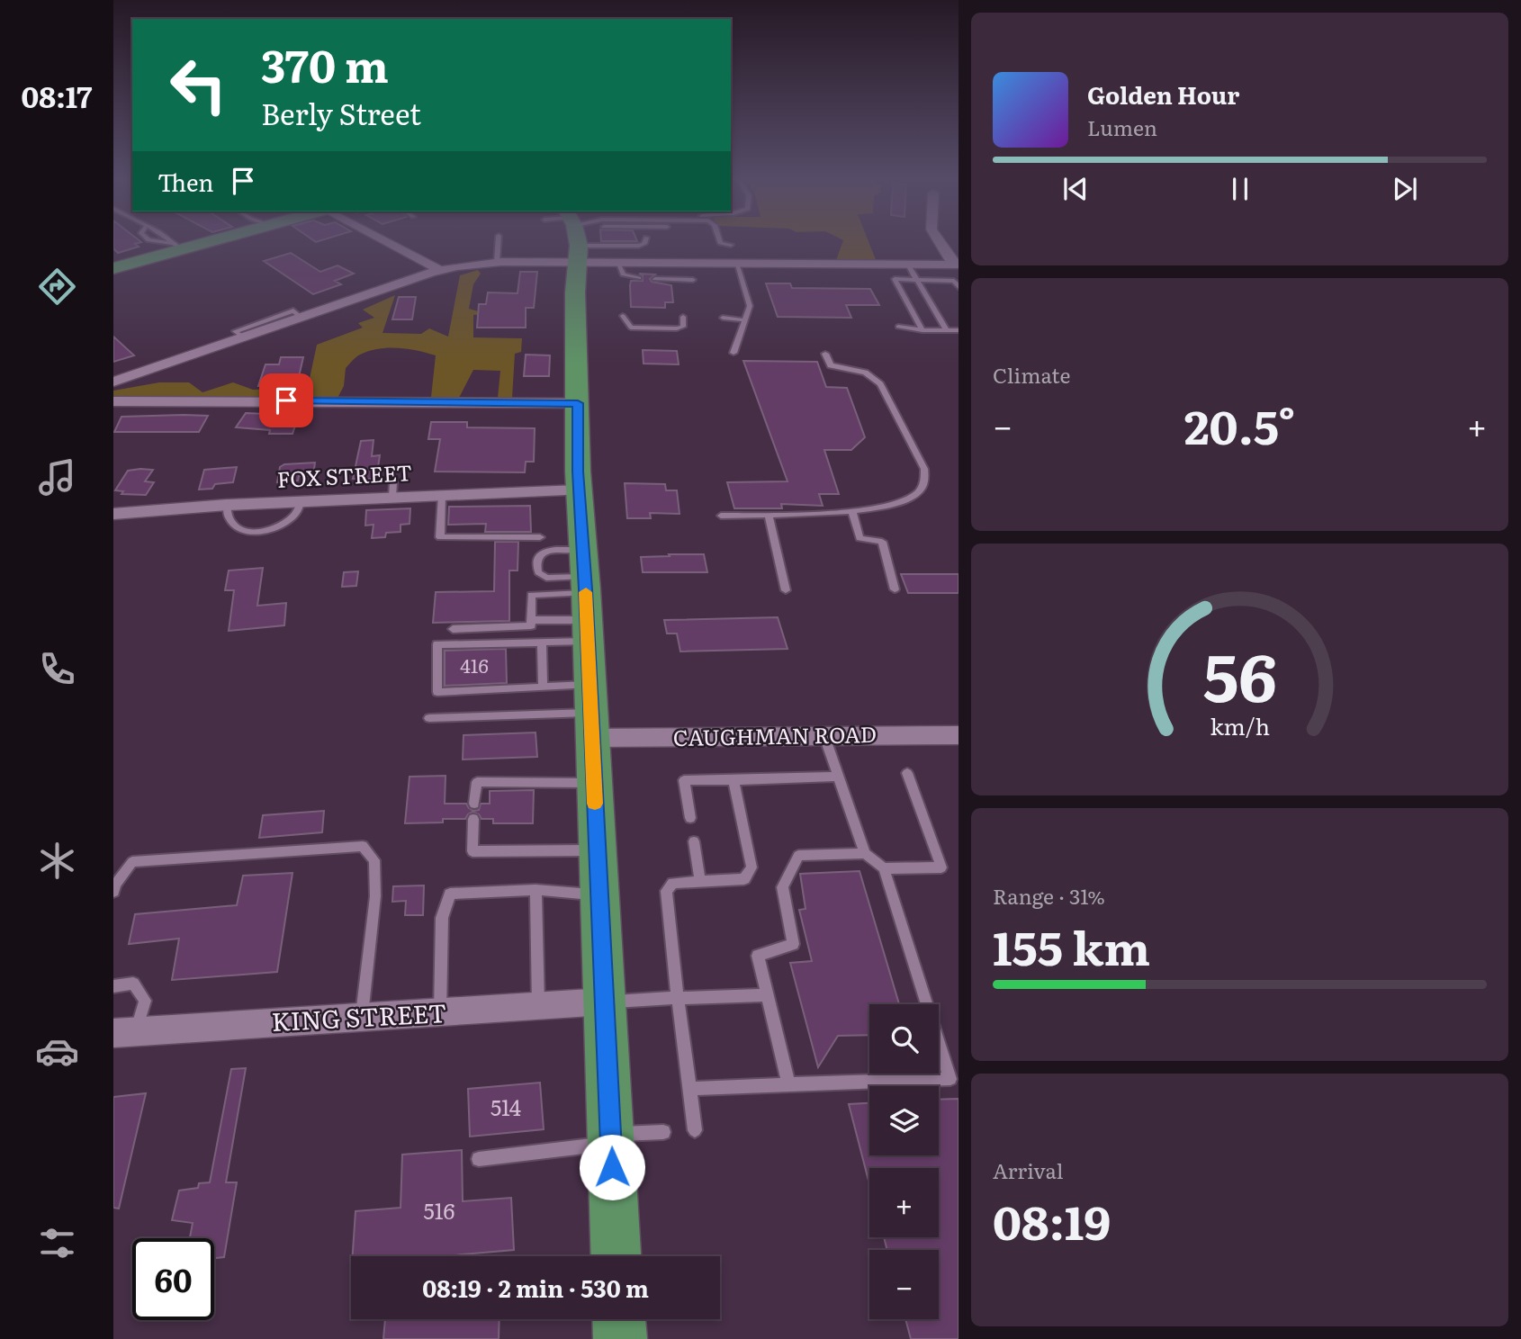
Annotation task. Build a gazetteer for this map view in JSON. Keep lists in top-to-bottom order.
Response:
{
  "streets": {
    "street": ["FOX STREET", "CAUGHMAN ROAD", "KING STREET"]
  },
  "house_numbers": ["416", "514", "516"],
  "page": {
    "tabs": "08:17",
    "turn": ["370 m", "Berly Street"],
    "song": ["Golden Hour", "Lumen"],
    "then": "Then",
    "tile": [
      "Climate",
      ["Range · 31%", "155 km"],
      ["Arrival", "08:19"]
    ],
    "heat": ["−", "20.5°", "+"],
    "map_buttons": ["+", "−"],
    "limit": "60",
    "trip": "08:19 · 2 min · 530 m",
    "gauge": ["56", "km/h"]
  }
}
